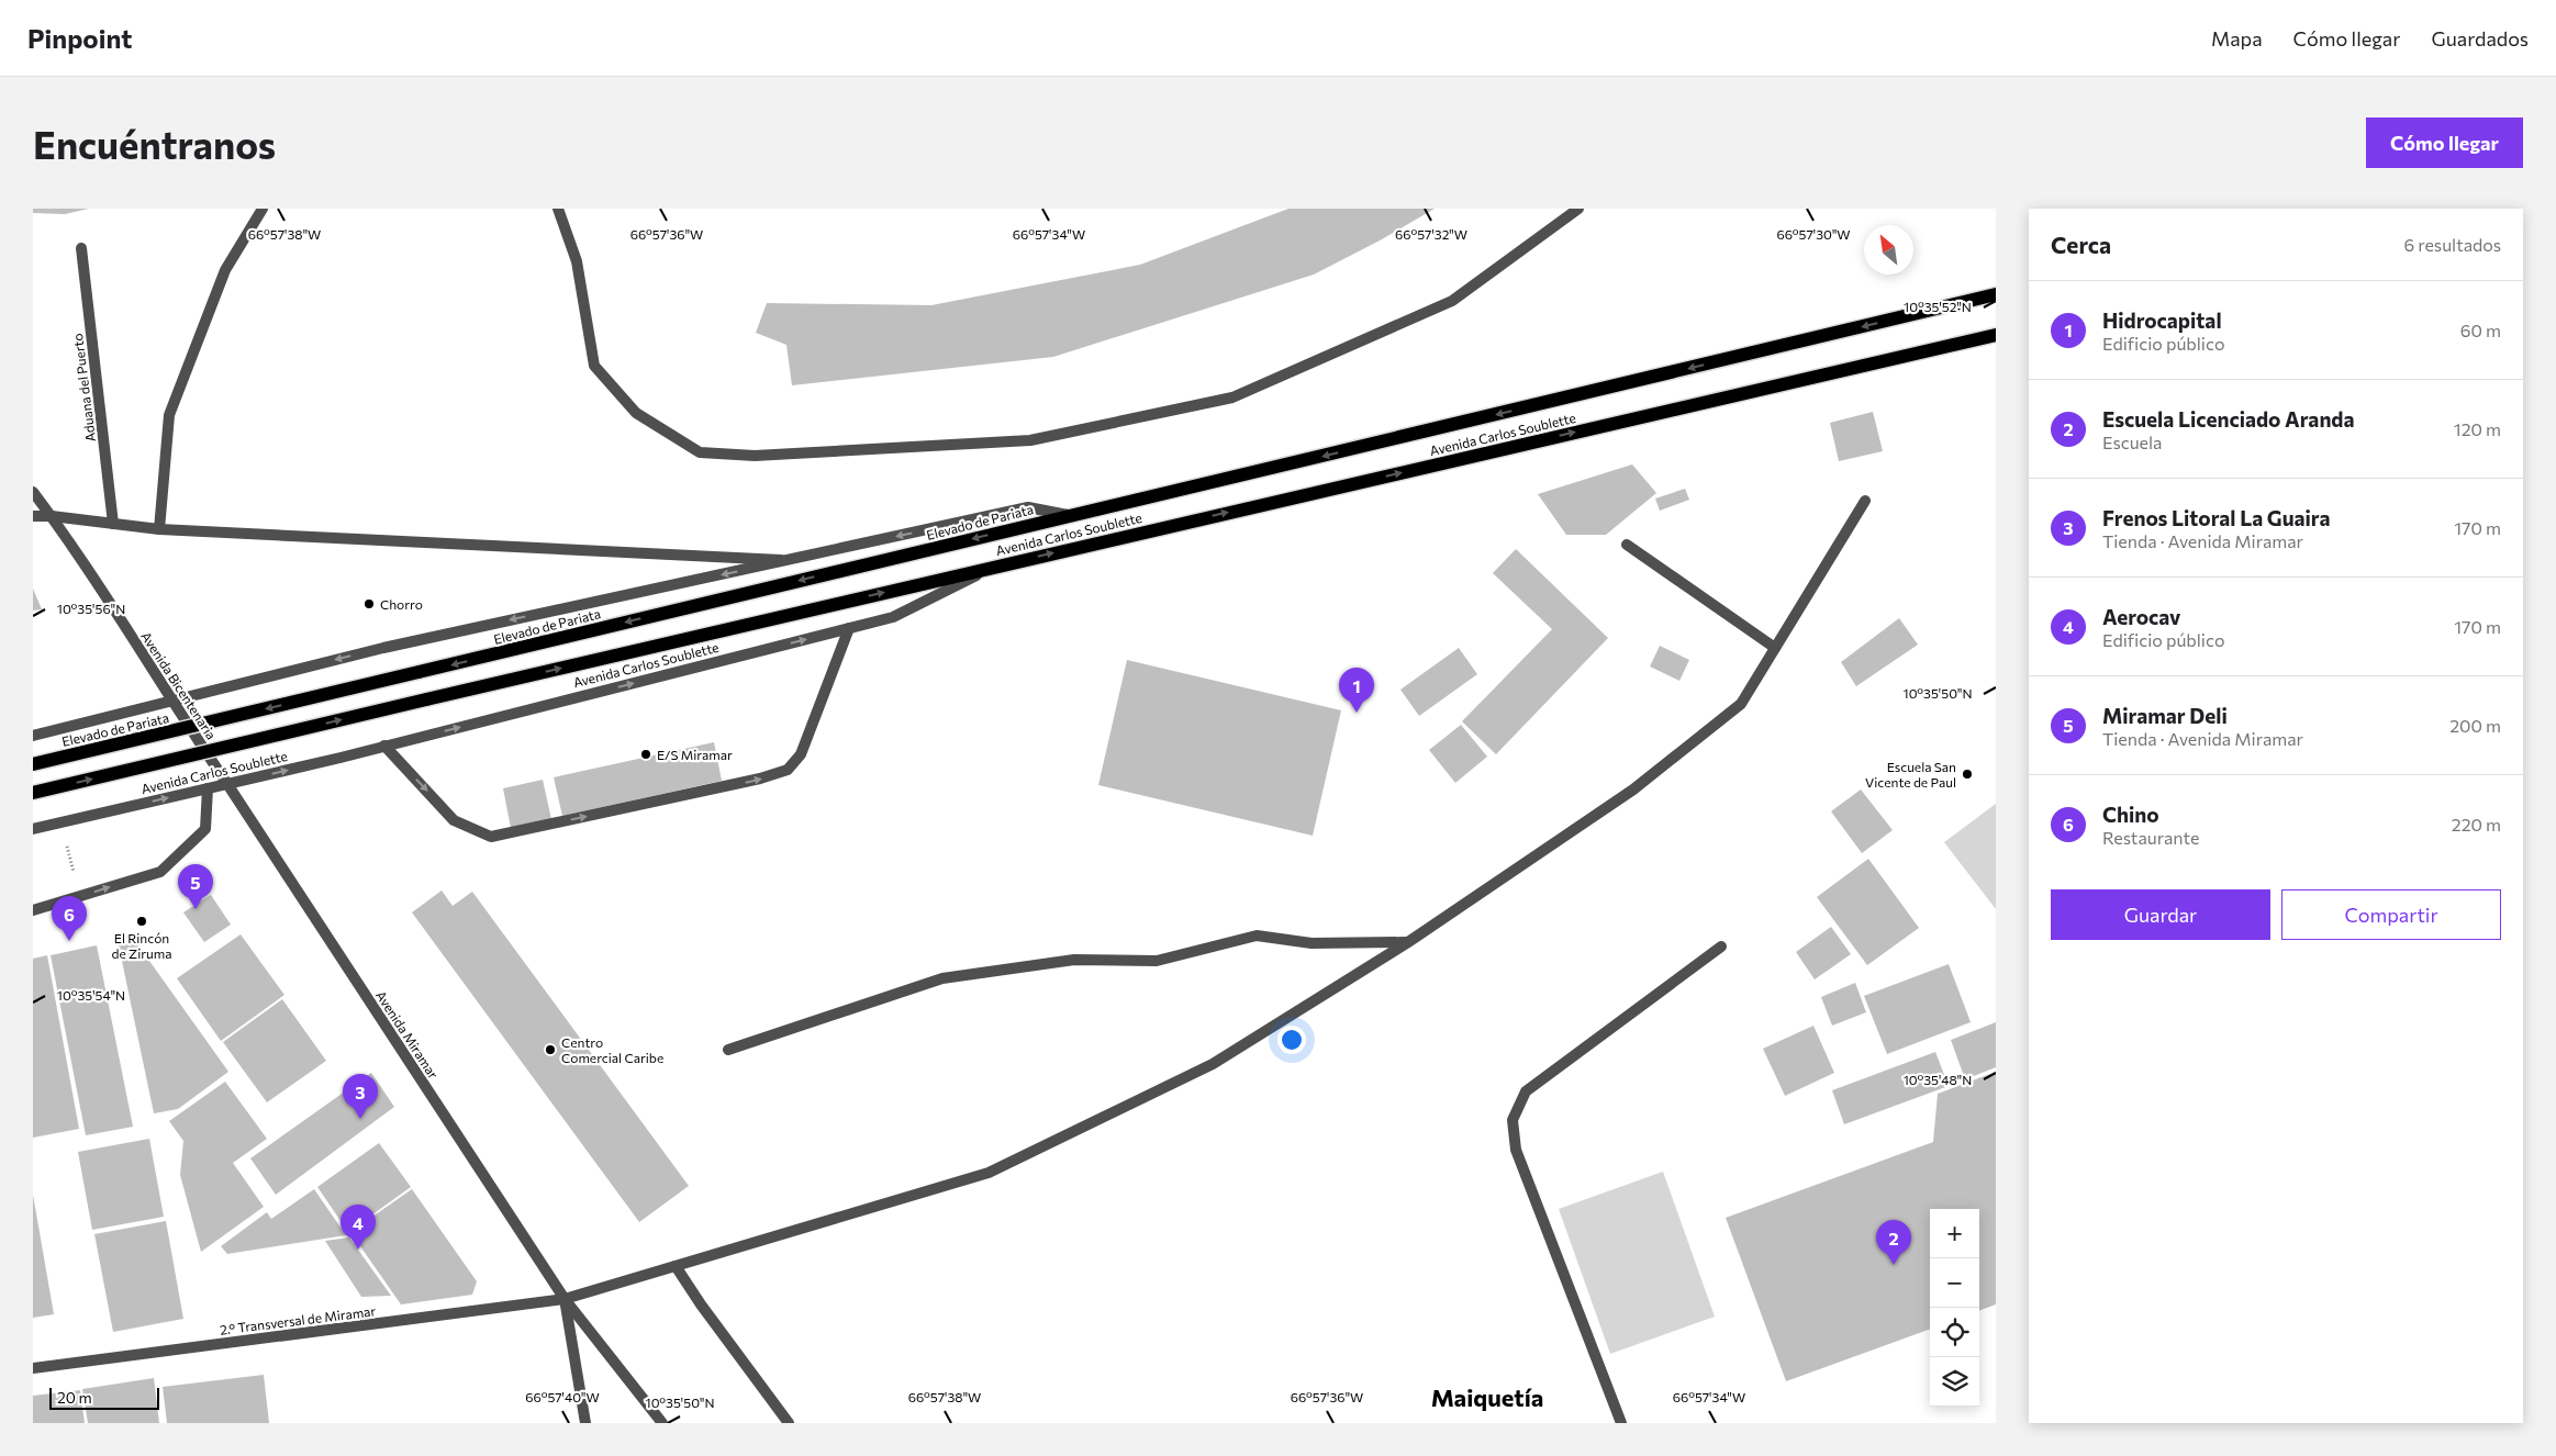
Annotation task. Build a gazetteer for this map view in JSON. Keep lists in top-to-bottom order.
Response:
{
  "streets": {
    "main road": ["Avenida Carlos Soublette", "Elevado de Pariata"],
    "street": [
      "Aduana del Puerto",
      "Avenida Bicentenaria",
      "Avenida Miramar",
      "2.° Transversal de Miramar"
    ]
  },
  "crossings": [
    ["Avenida Carlos Soublette", "Elevado de Pariata"],
    ["Avenida Carlos Soublette", "Avenida Bicentenaria"],
    ["Avenida Carlos Soublette", "Avenida Miramar"],
    ["Avenida Bicentenaria", "Avenida Miramar"],
    ["Avenida Miramar", "2.° Transversal de Miramar"]
  ],
  "districts": ["Maiquetía"],
  "places": [
    "Chorro",
    "E/S Miramar",
    "Escuela San Vicente de Paul",
    "El Rincón de Ziruma",
    "Centro Comercial Caribe"
  ],
  "scale_bar": "20 m",
  "north": "top left",
  "page": {
    "header": "Pinpoint",
    "nav": ["Mapa", "Cómo llegar", "Guardados"],
    "buttons": [
      "Cómo llegar",
      ["Guardar", "Compartir"]
    ],
    "title": "Encuéntranos",
    "heading": ["Cerca", "6 resultados"],
    "list": [
      {
        "mark": "1",
        "name": "Hidrocapital",
        "note": "Edificio público",
        "value": "60 m"
      },
      {
        "mark": "2",
        "name": "Escuela Licenciado Aranda",
        "note": "Escuela",
        "value": "120 m"
      },
      {
        "mark": "3",
        "name": "Frenos Litoral La Guaira",
        "note": "Tienda · Avenida Miramar",
        "value": "170 m"
      },
      {
        "mark": "4",
        "name": "Aerocav",
        "note": "Edificio público",
        "value": "170 m"
      },
      {
        "mark": "5",
        "name": "Miramar Deli",
        "note": "Tienda · Avenida Miramar",
        "value": "200 m"
      },
      {
        "mark": "6",
        "name": "Chino",
        "note": "Restaurante",
        "value": "220 m"
      }
    ],
    "pins": [
      "1",
      "5",
      "6",
      "3",
      "4",
      "2"
    ],
    "map_buttons": ["+", "−"],
    "scale": "20 m"
  },
  "coordinates": [
    "66°57'38\"W",
    "66°57'36\"W",
    "66°57'34\"W",
    "66°57'32\"W",
    "66°57'30\"W",
    "10°35'52\"N",
    "10°35'56\"N",
    "10°35'50\"N",
    "10°35'54\"N",
    "10°35'48\"N",
    "66°57'40\"W"
  ]
}
